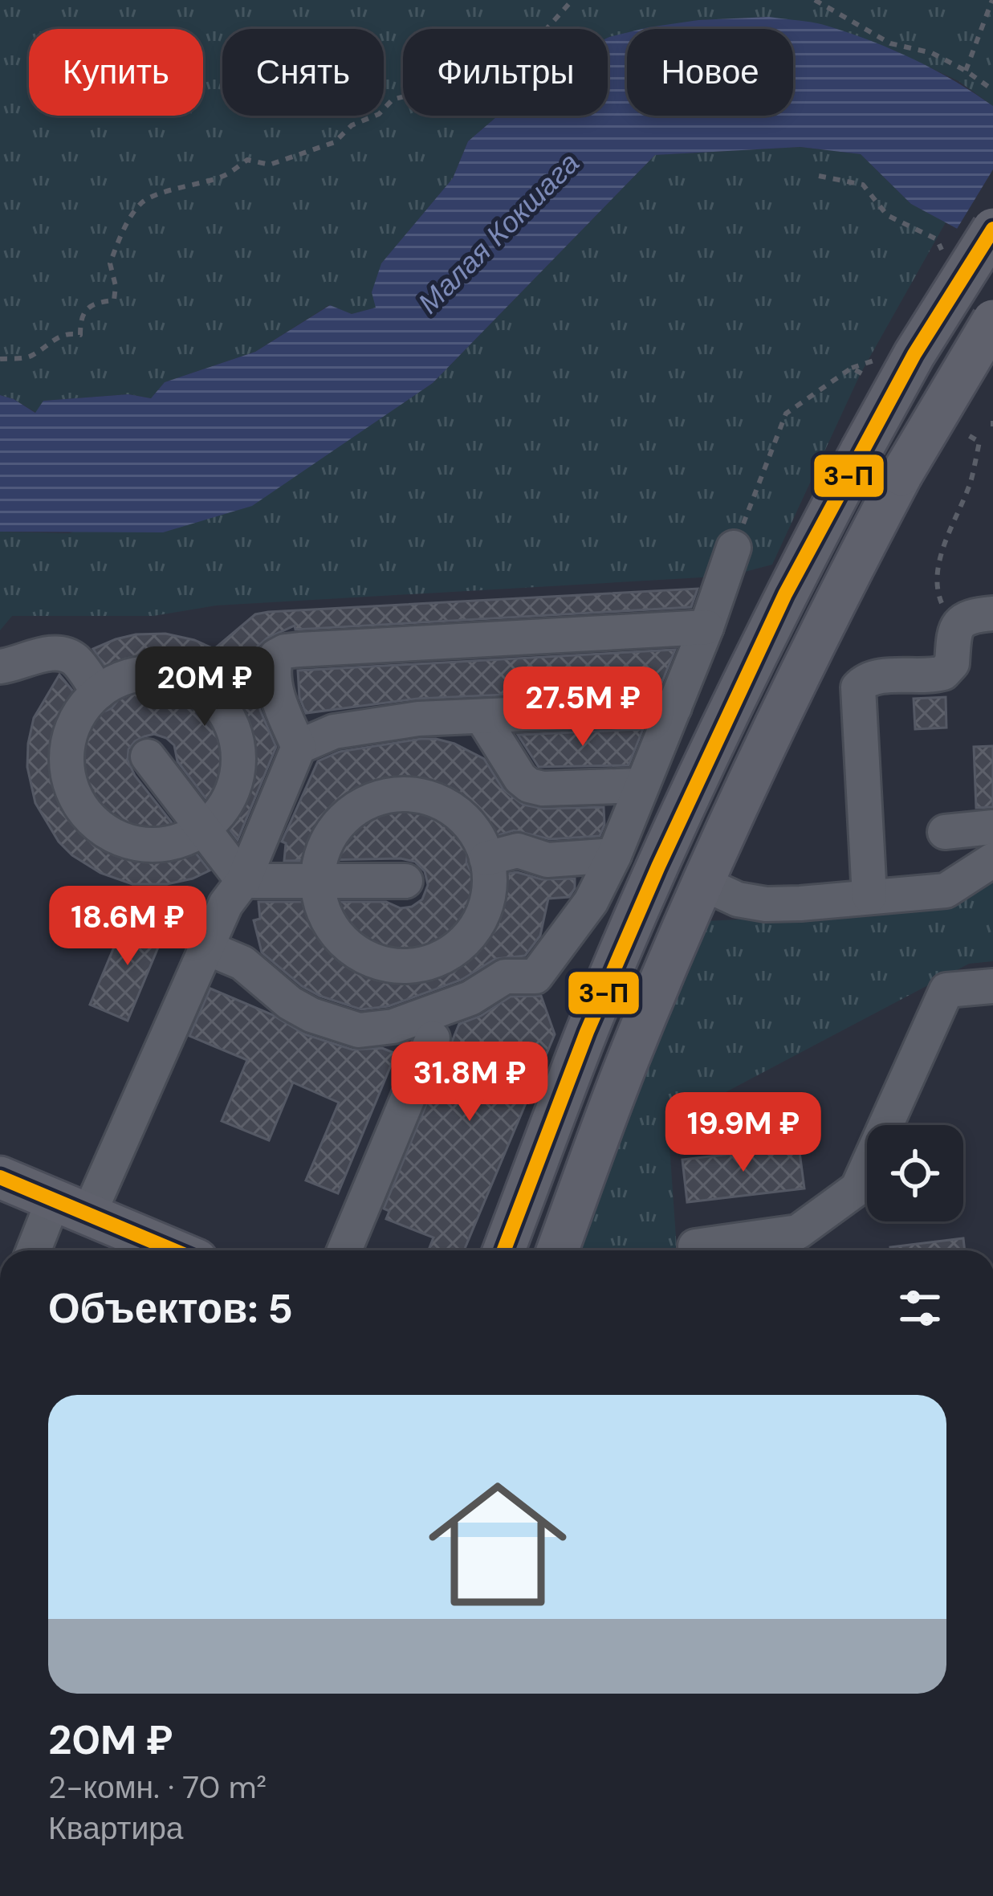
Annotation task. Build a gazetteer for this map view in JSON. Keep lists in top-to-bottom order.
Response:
{
  "water": ["Малая Кокшага"],
  "lines": ["transit line 3-П"],
  "page": {
    "chip": [
      "Купить",
      "Снять",
      "Фильтры",
      "Новое"
    ],
    "price": [
      "20M ₽",
      "27.5M ₽",
      "18.6M ₽",
      "31.8M ₽",
      "19.9M ₽"
    ],
    "heading": "Объектов: 5",
    "list": [
      {
        "name": "20M ₽",
        "note": "2-комн. · 70 m² · Квартира"
      }
    ]
  }
}
